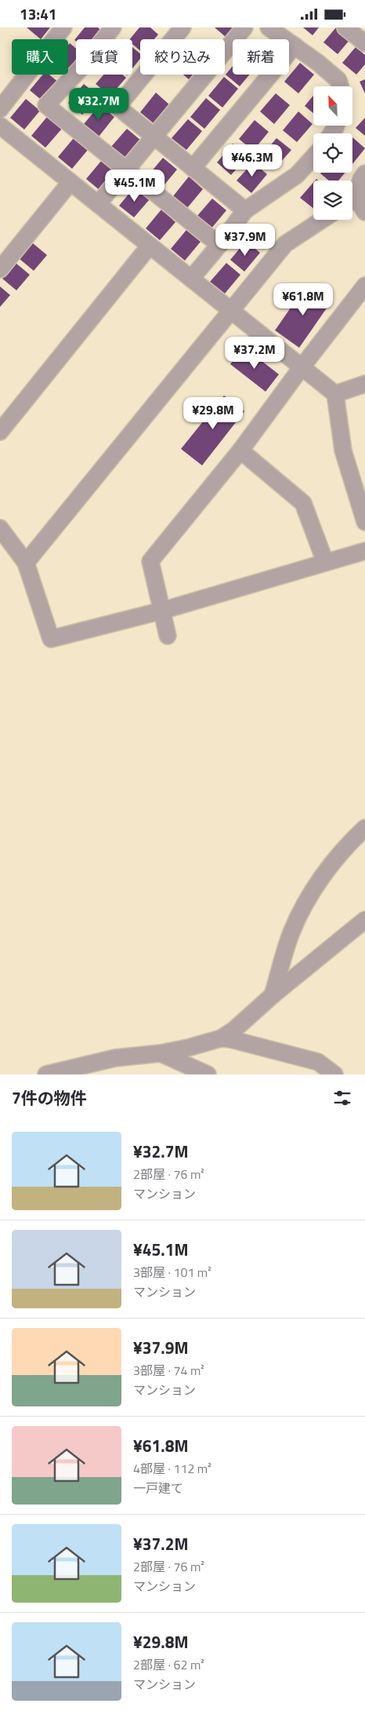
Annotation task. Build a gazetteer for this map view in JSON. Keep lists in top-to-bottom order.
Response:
{
  "north": "top left",
  "page": {
    "status": "13:41",
    "chip": [
      "購入",
      "賃貸",
      "絞り込み",
      "新着"
    ],
    "price": [
      "¥32.7M",
      "¥46.3M",
      "¥45.1M",
      "¥37.9M",
      "¥61.8M",
      "¥37.2M",
      "¥29.8M"
    ],
    "heading": "7件の物件",
    "list": [
      {
        "name": "¥32.7M",
        "note": "2部屋 · 76 m² · マンション"
      },
      {
        "name": "¥45.1M",
        "note": "3部屋 · 101 m² · マンション"
      },
      {
        "name": "¥37.9M",
        "note": "3部屋 · 74 m² · マンション"
      },
      {
        "name": "¥61.8M",
        "note": "4部屋 · 112 m² · 一戸建て"
      },
      {
        "name": "¥37.2M",
        "note": "2部屋 · 76 m² · マンション"
      },
      {
        "name": "¥29.8M",
        "note": "2部屋 · 62 m² · マンション"
      }
    ]
  }
}
